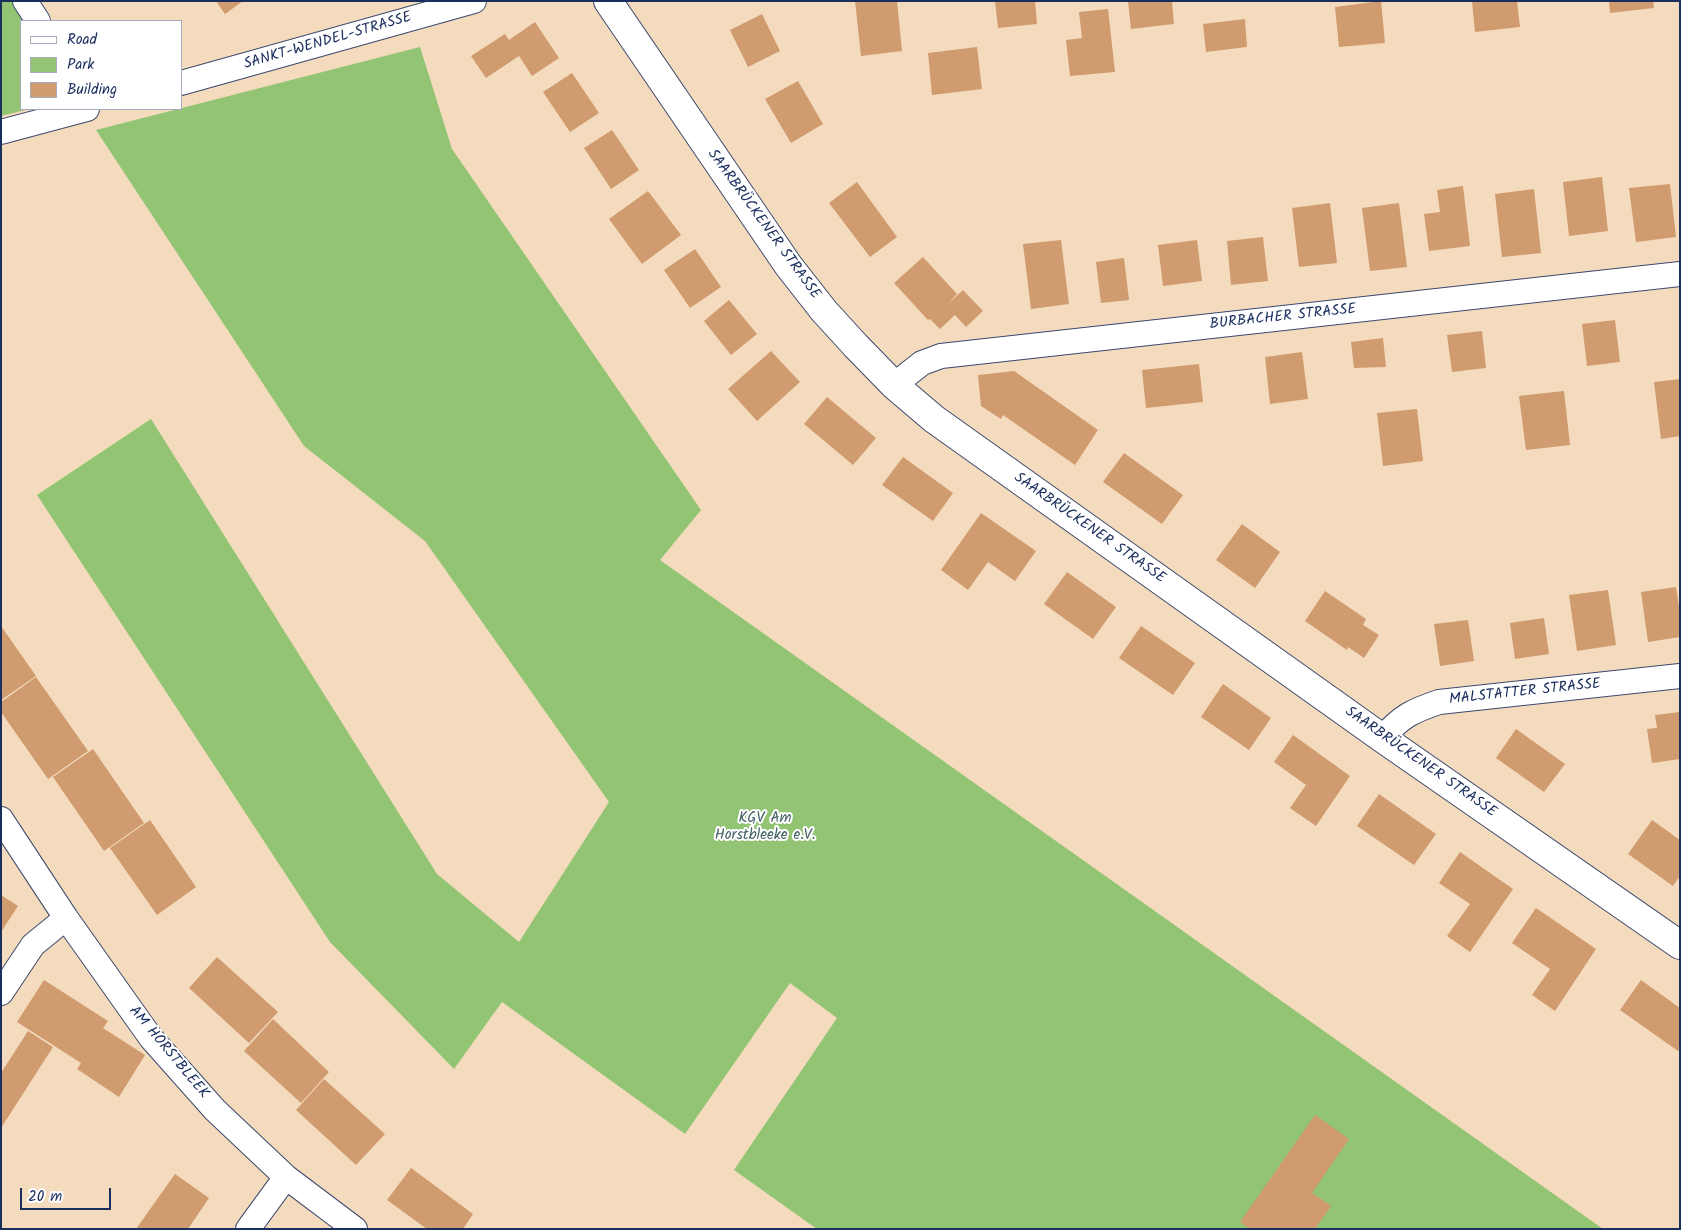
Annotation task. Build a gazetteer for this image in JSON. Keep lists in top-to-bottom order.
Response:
{
  "streets": {
    "street": [
      "SANKT-WENDEL-STRASSE",
      "SAARBRÜCKENER STRASSE",
      "BURBACHER STRASSE",
      "MALSTATTER STRASSE",
      "AM HORSTBLEEK"
    ]
  },
  "crossings": [
    ["SAARBRÜCKENER STRASSE", "BURBACHER STRASSE"],
    ["SAARBRÜCKENER STRASSE", "MALSTATTER STRASSE"]
  ],
  "parks": ["KGV Am Horstbleeke e.V."],
  "legend": ["Road", "Park", "Building"],
  "scale_bar": "20 m"
}
